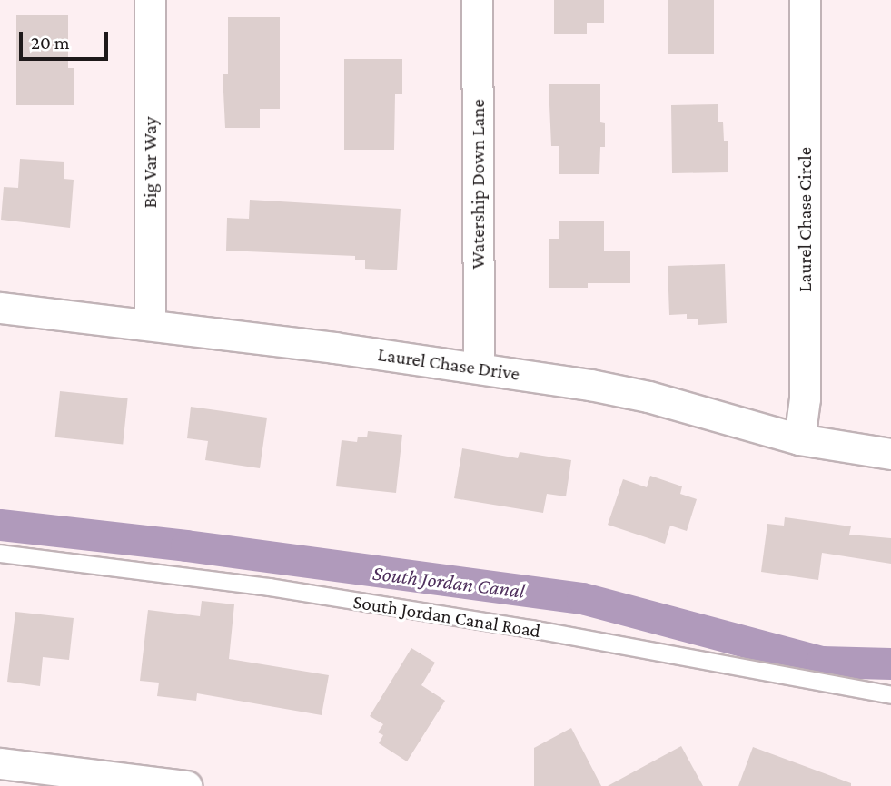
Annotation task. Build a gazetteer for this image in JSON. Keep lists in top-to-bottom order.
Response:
{
  "streets": {
    "street": [
      "Big Var Way",
      "Watership Down Lane",
      "Laurel Chase Circle",
      "Laurel Chase Drive"
    ],
    "lane": ["South Jordan Canal Road"]
  },
  "crossings": [
    ["Big Var Way", "Laurel Chase Drive"],
    ["Watership Down Lane", "Laurel Chase Drive"],
    ["Laurel Chase Circle", "Laurel Chase Drive"]
  ],
  "water": ["South Jordan Canal"],
  "scale_bar": "20 m"
}
